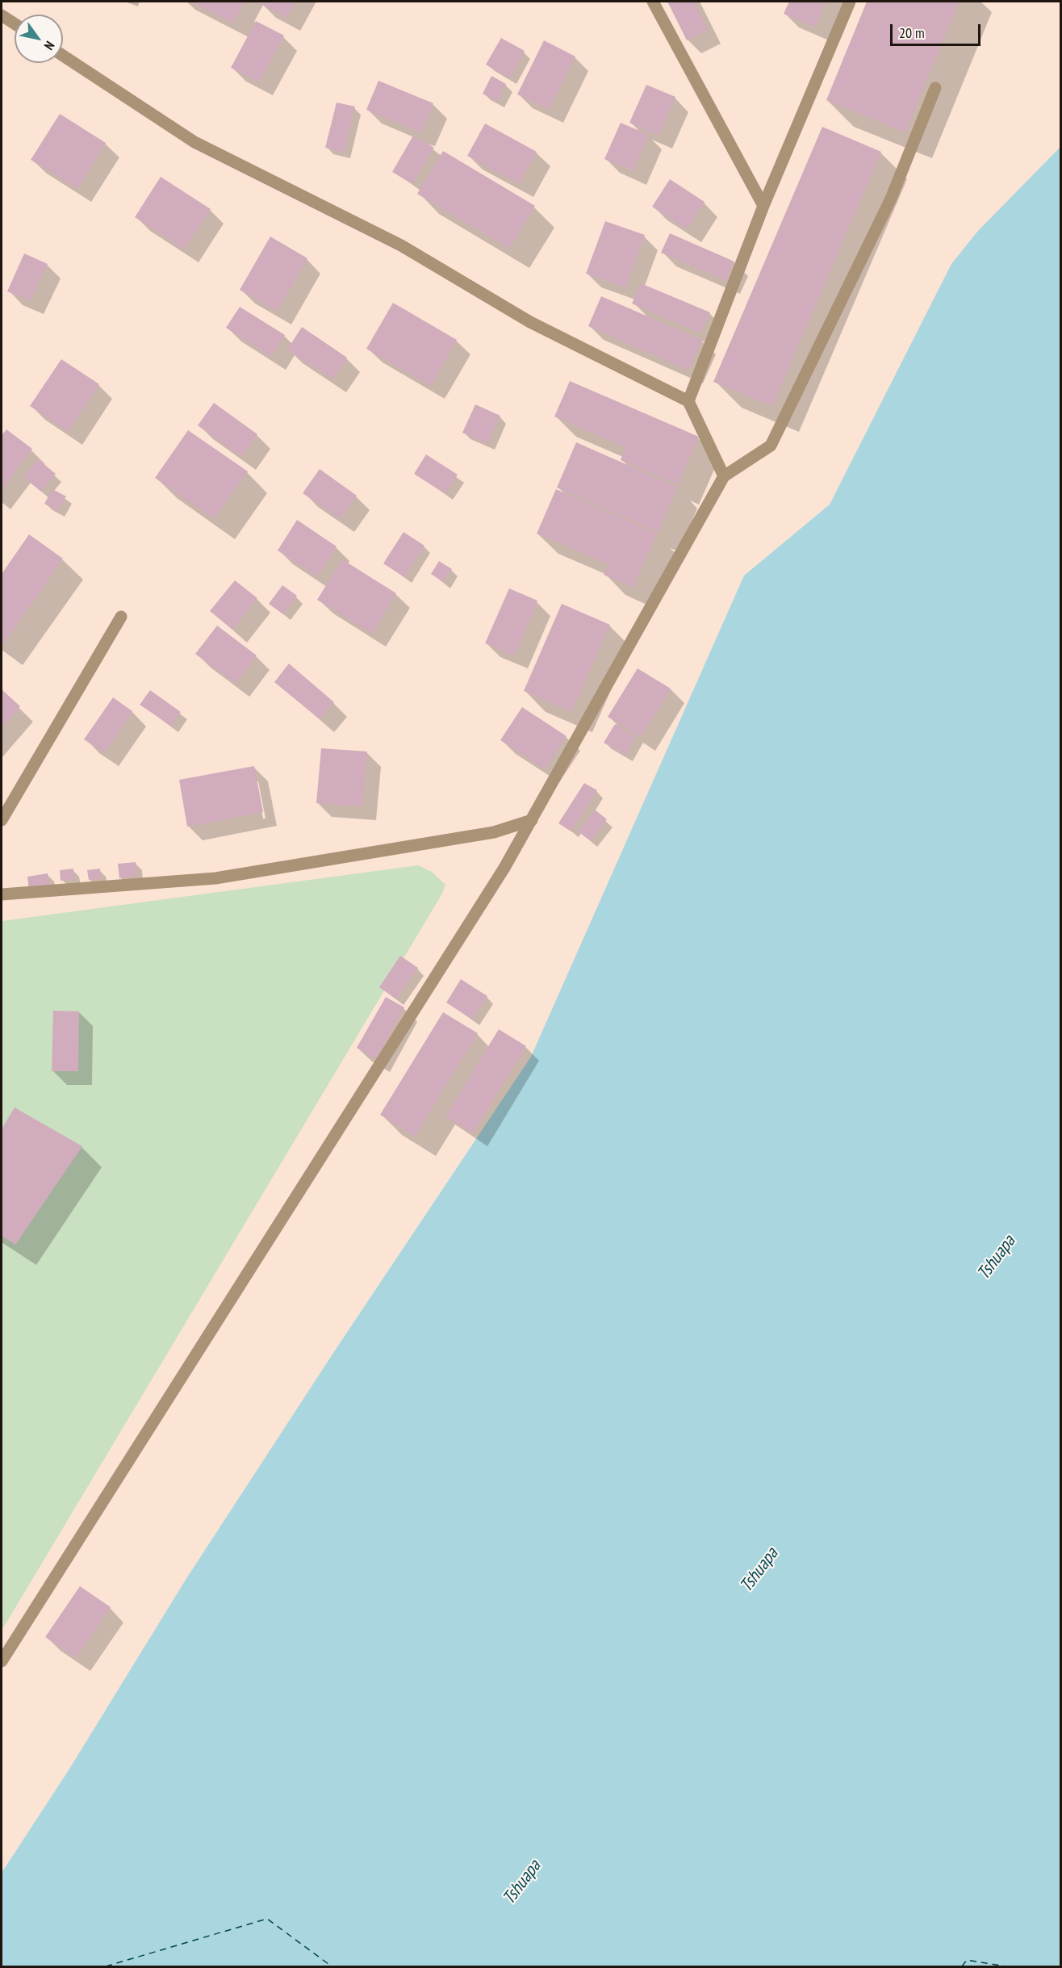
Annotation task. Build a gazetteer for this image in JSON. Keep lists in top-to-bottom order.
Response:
{
  "water": ["Tshuapa"],
  "scale_bar": "20 m",
  "north": "bottom right"
}
